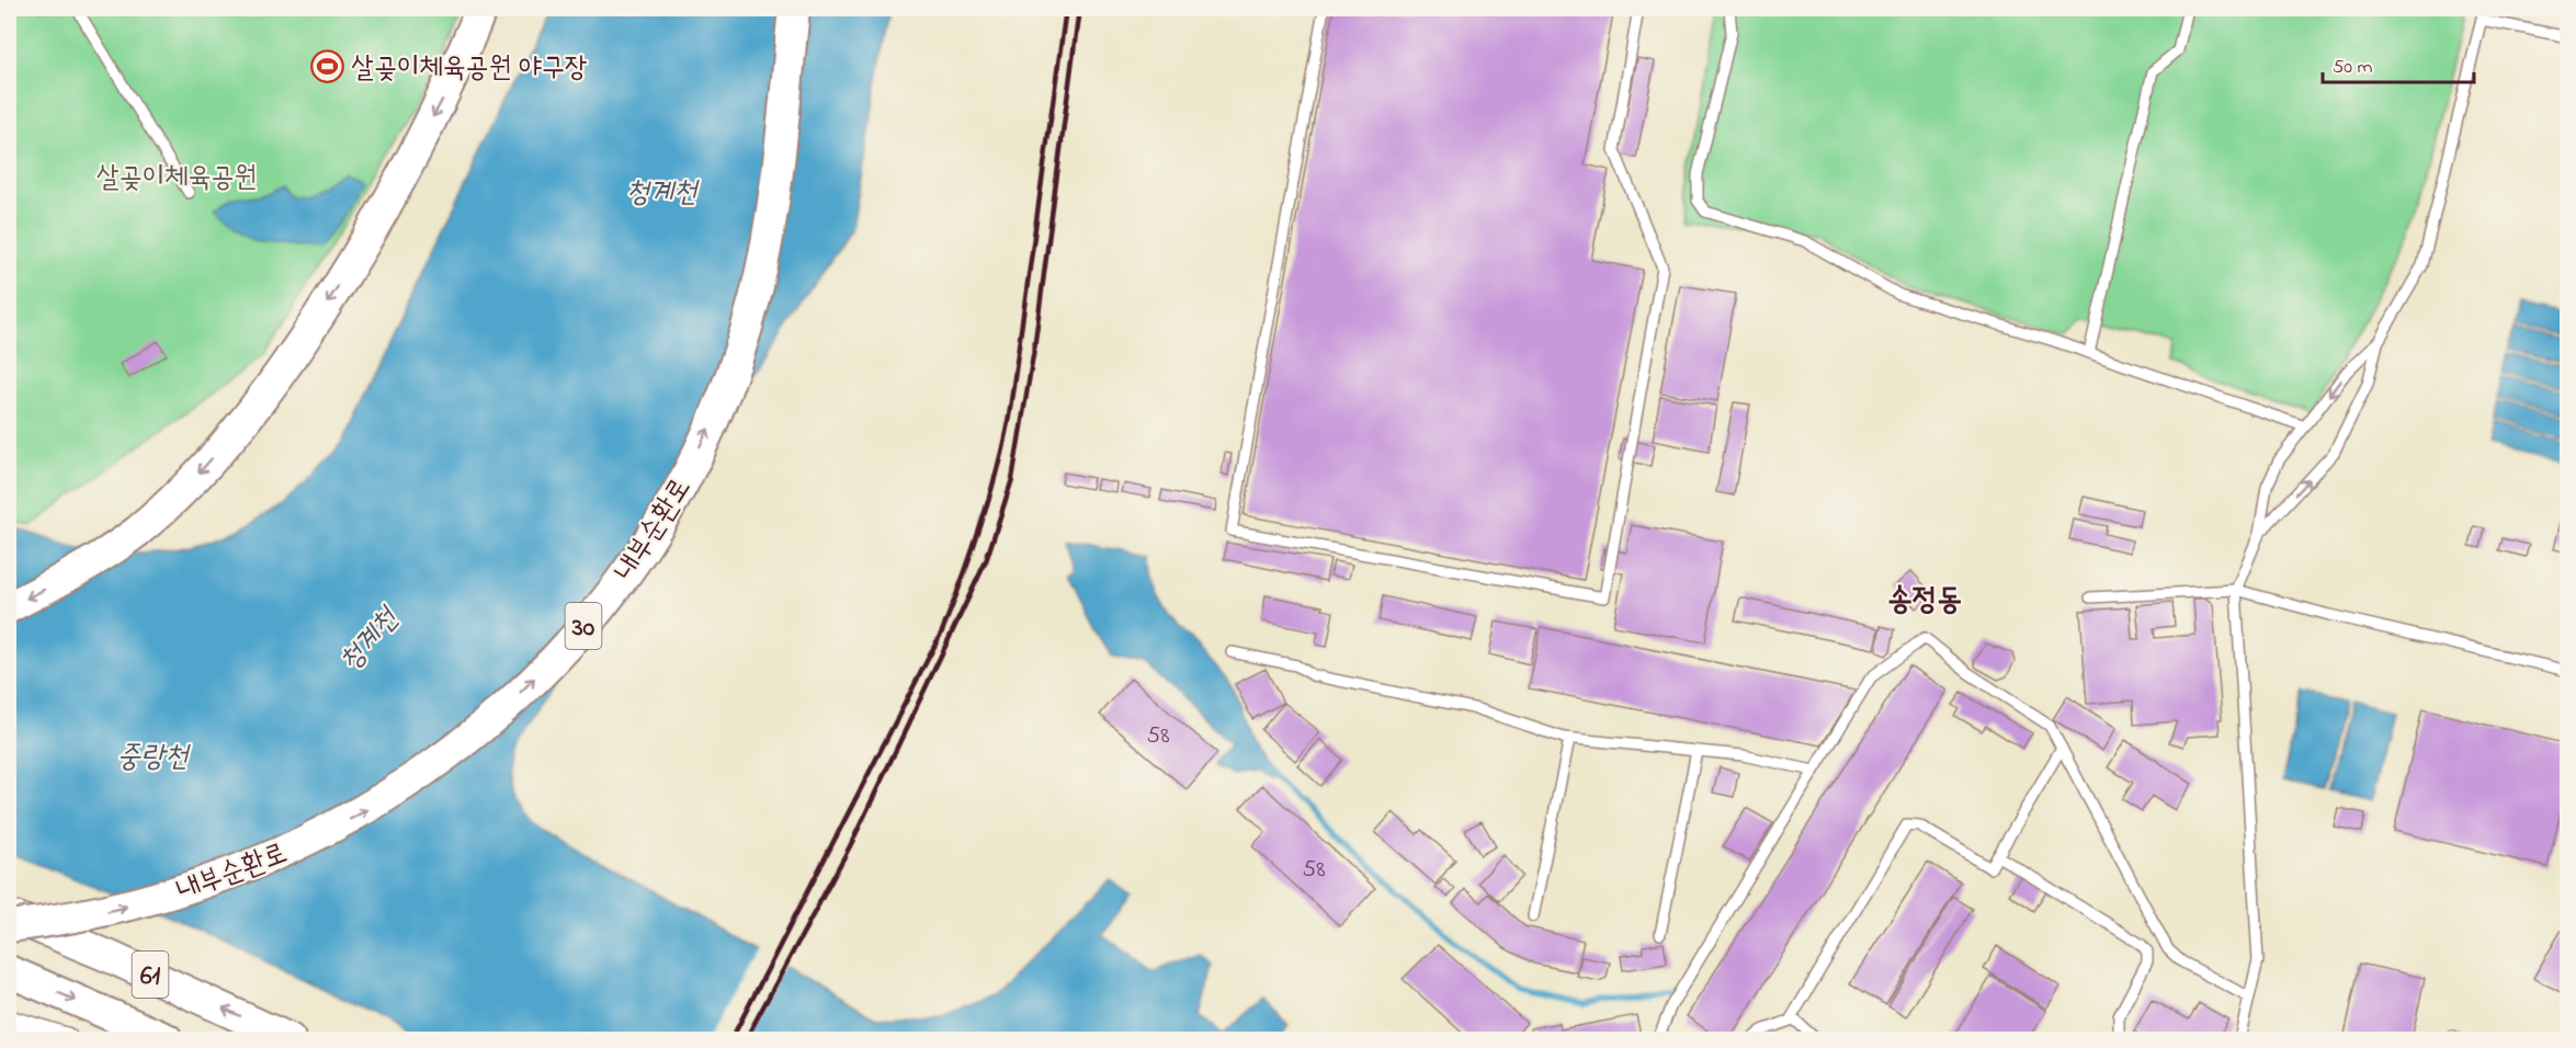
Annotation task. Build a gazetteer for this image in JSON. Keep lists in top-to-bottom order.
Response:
{
  "streets": {
    "highway": ["내부순환로", "30", "61"]
  },
  "one_way": ["내부순환로"],
  "districts": ["송정동"],
  "water": ["청계천", "중랑천"],
  "parks": ["살곶이체육공원"],
  "places": {
    "sports": ["살곶이체육공원 야구장"]
  },
  "house_numbers": ["58", "58"],
  "scale_bar": "50 m"
}
